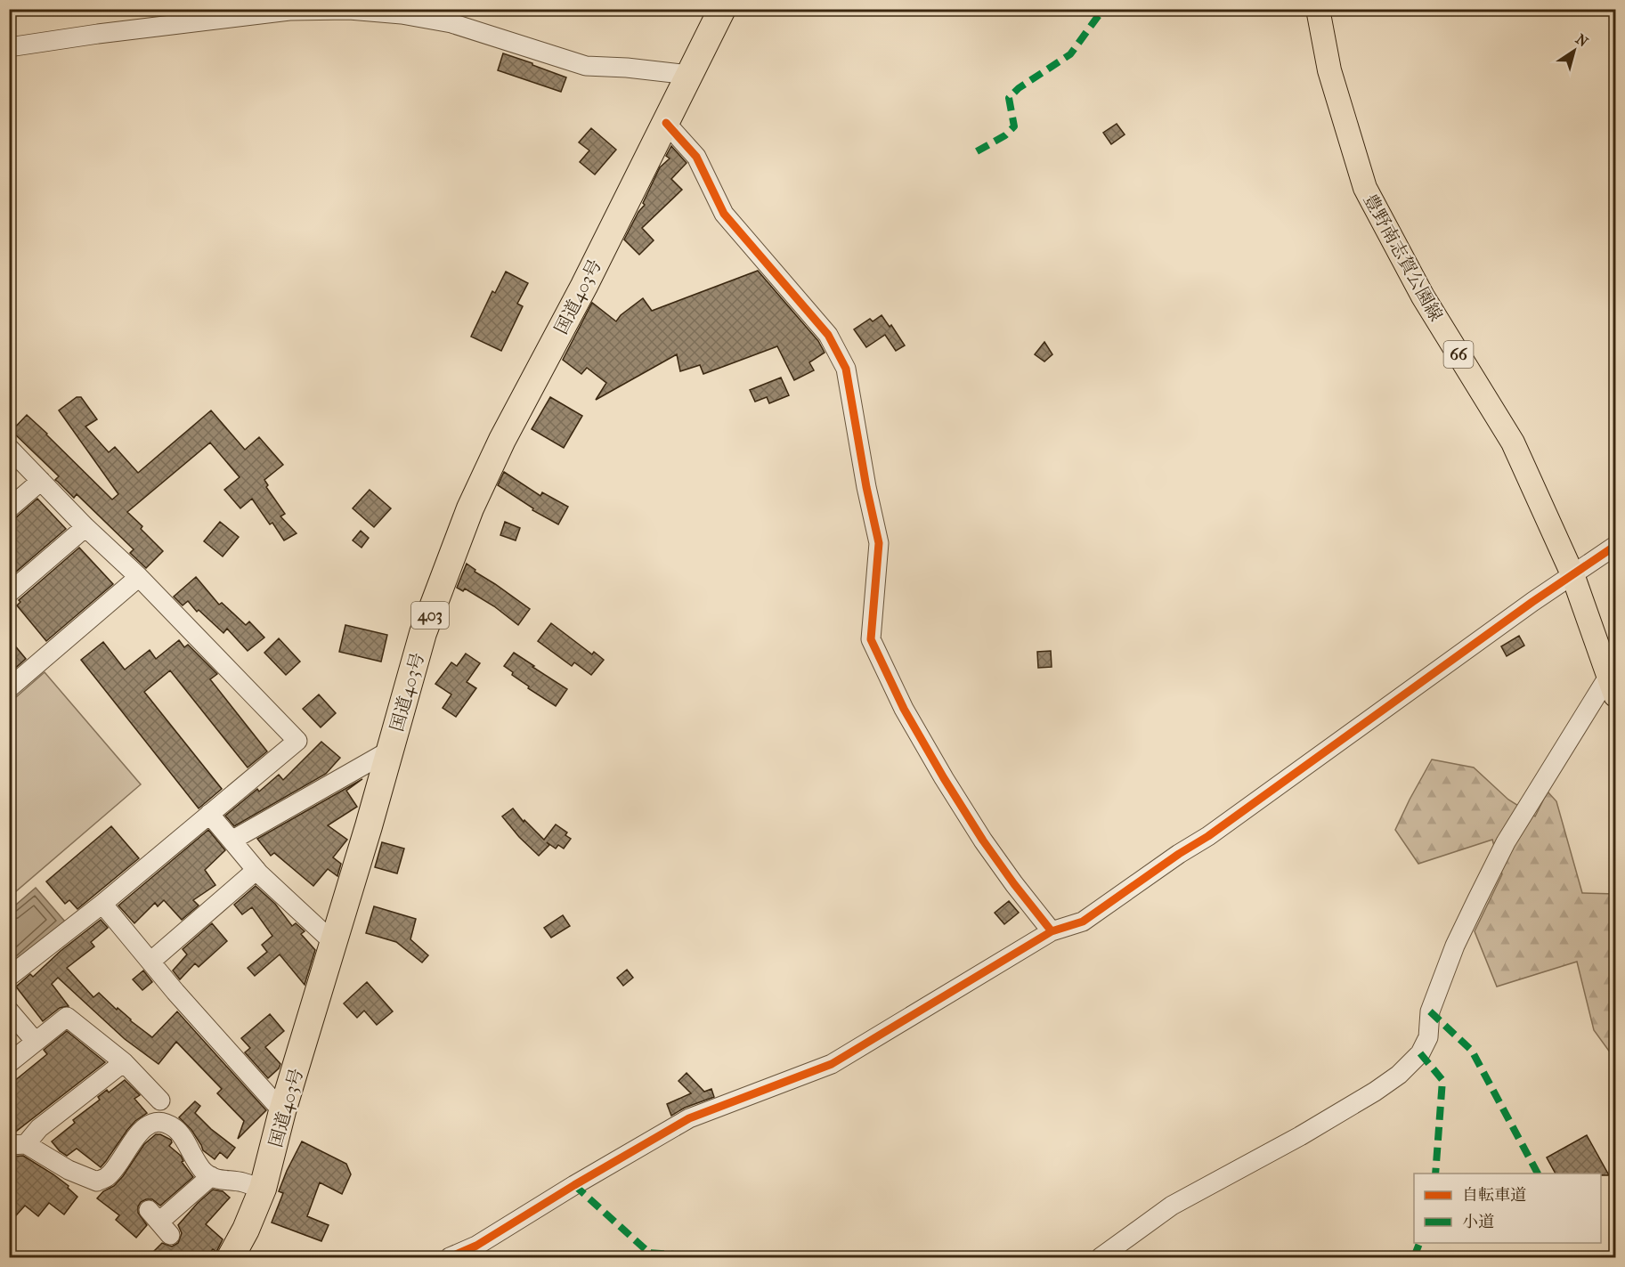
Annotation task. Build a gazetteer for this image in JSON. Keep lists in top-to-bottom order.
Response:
{
  "streets": {
    "highway": ["国道403号", "403"],
    "main road": ["豊野南志賀公園線", "66"]
  },
  "legend": ["自転車道", "小道"],
  "north": "top right"
}
